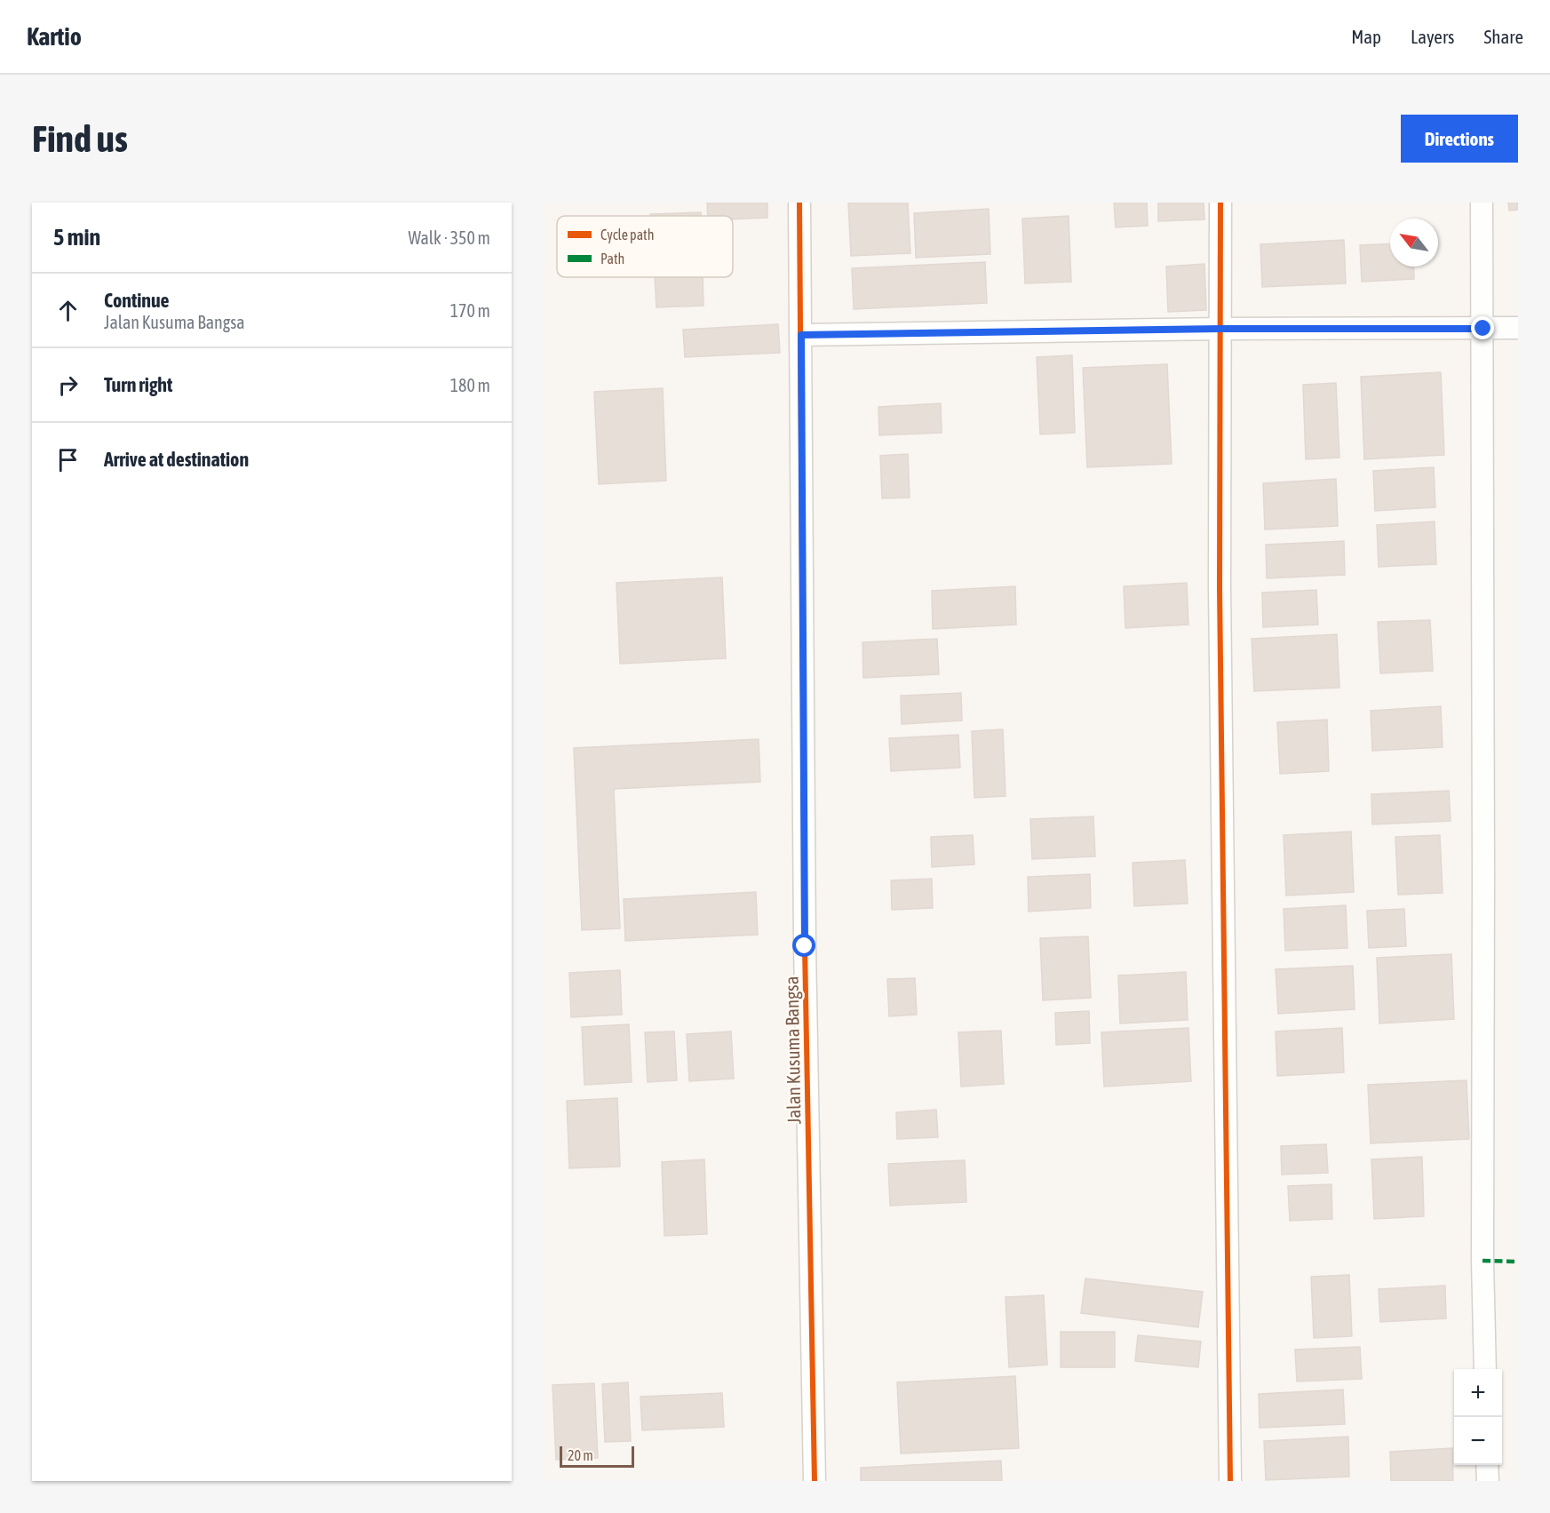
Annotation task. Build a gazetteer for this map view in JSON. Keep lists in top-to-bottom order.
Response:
{
  "streets": {
    "street": ["Jalan Kusuma Bangsa"]
  },
  "legend": ["Cycle path", "Path"],
  "scale_bar": "20 m",
  "north": "top left",
  "page": {
    "header": "Kartio",
    "nav": ["Map", "Layers", "Share"],
    "buttons": "Directions",
    "title": "Find us",
    "heading": ["5 min", "Walk · 350 m"],
    "list": [
      ["Continue", "Jalan Kusuma Bangsa", "170 m"],
      ["Turn right", "180 m"],
      "Arrive at destination"
    ],
    "map_buttons": ["+", "−"],
    "scale": "20 m"
  }
}
